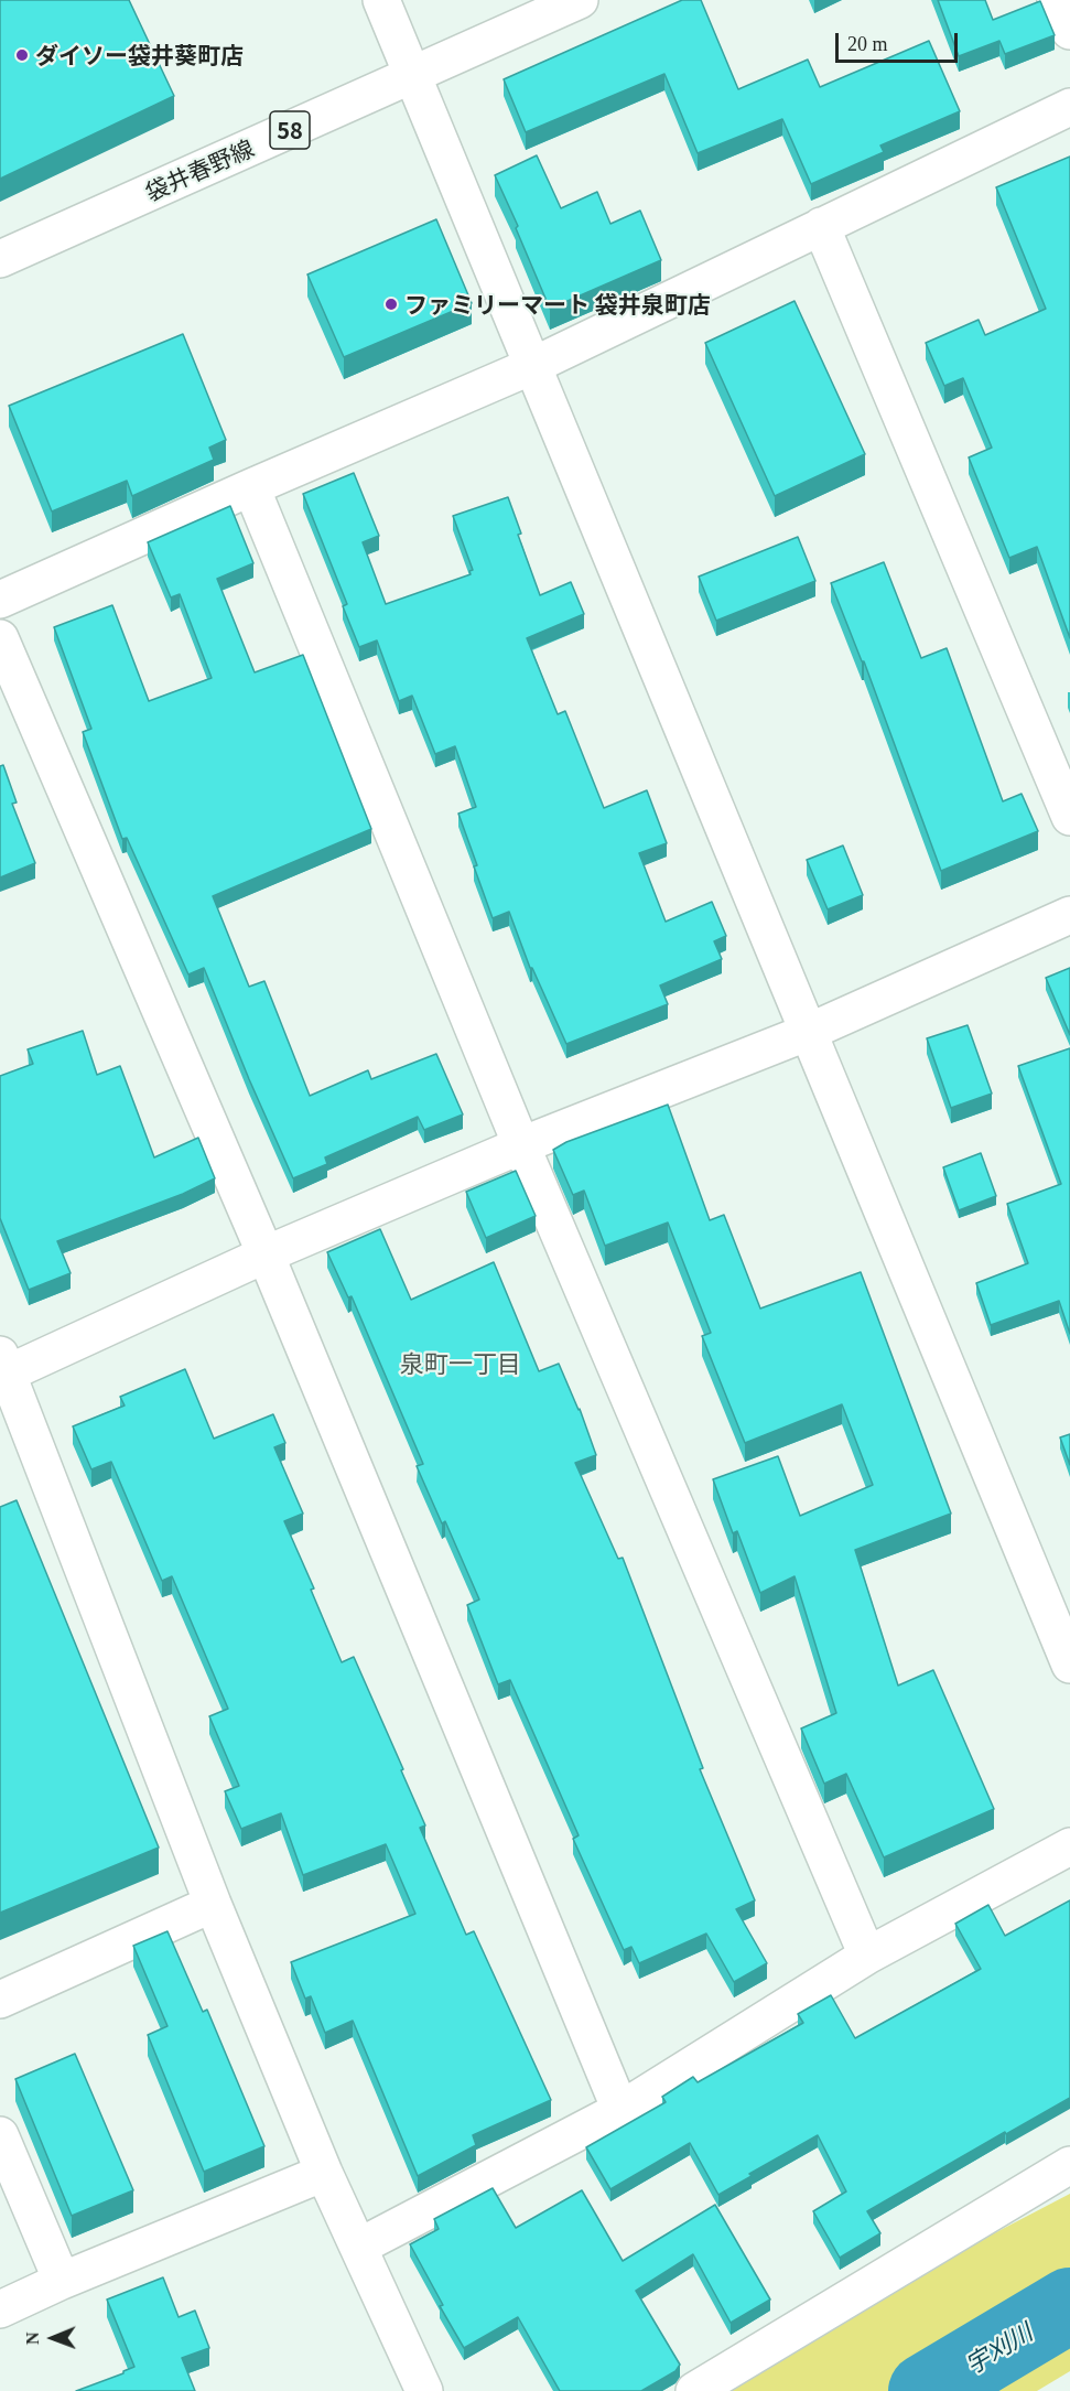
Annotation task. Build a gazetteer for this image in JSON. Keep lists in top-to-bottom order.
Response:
{
  "streets": {
    "street": ["58", "袋井春野線"]
  },
  "districts": ["泉町一丁目"],
  "water": ["宇刈川"],
  "places": ["ダイソー袋井葵町店", "ファミリーマート 袋井泉町店"],
  "scale_bar": "20 m",
  "north": "left"
}
